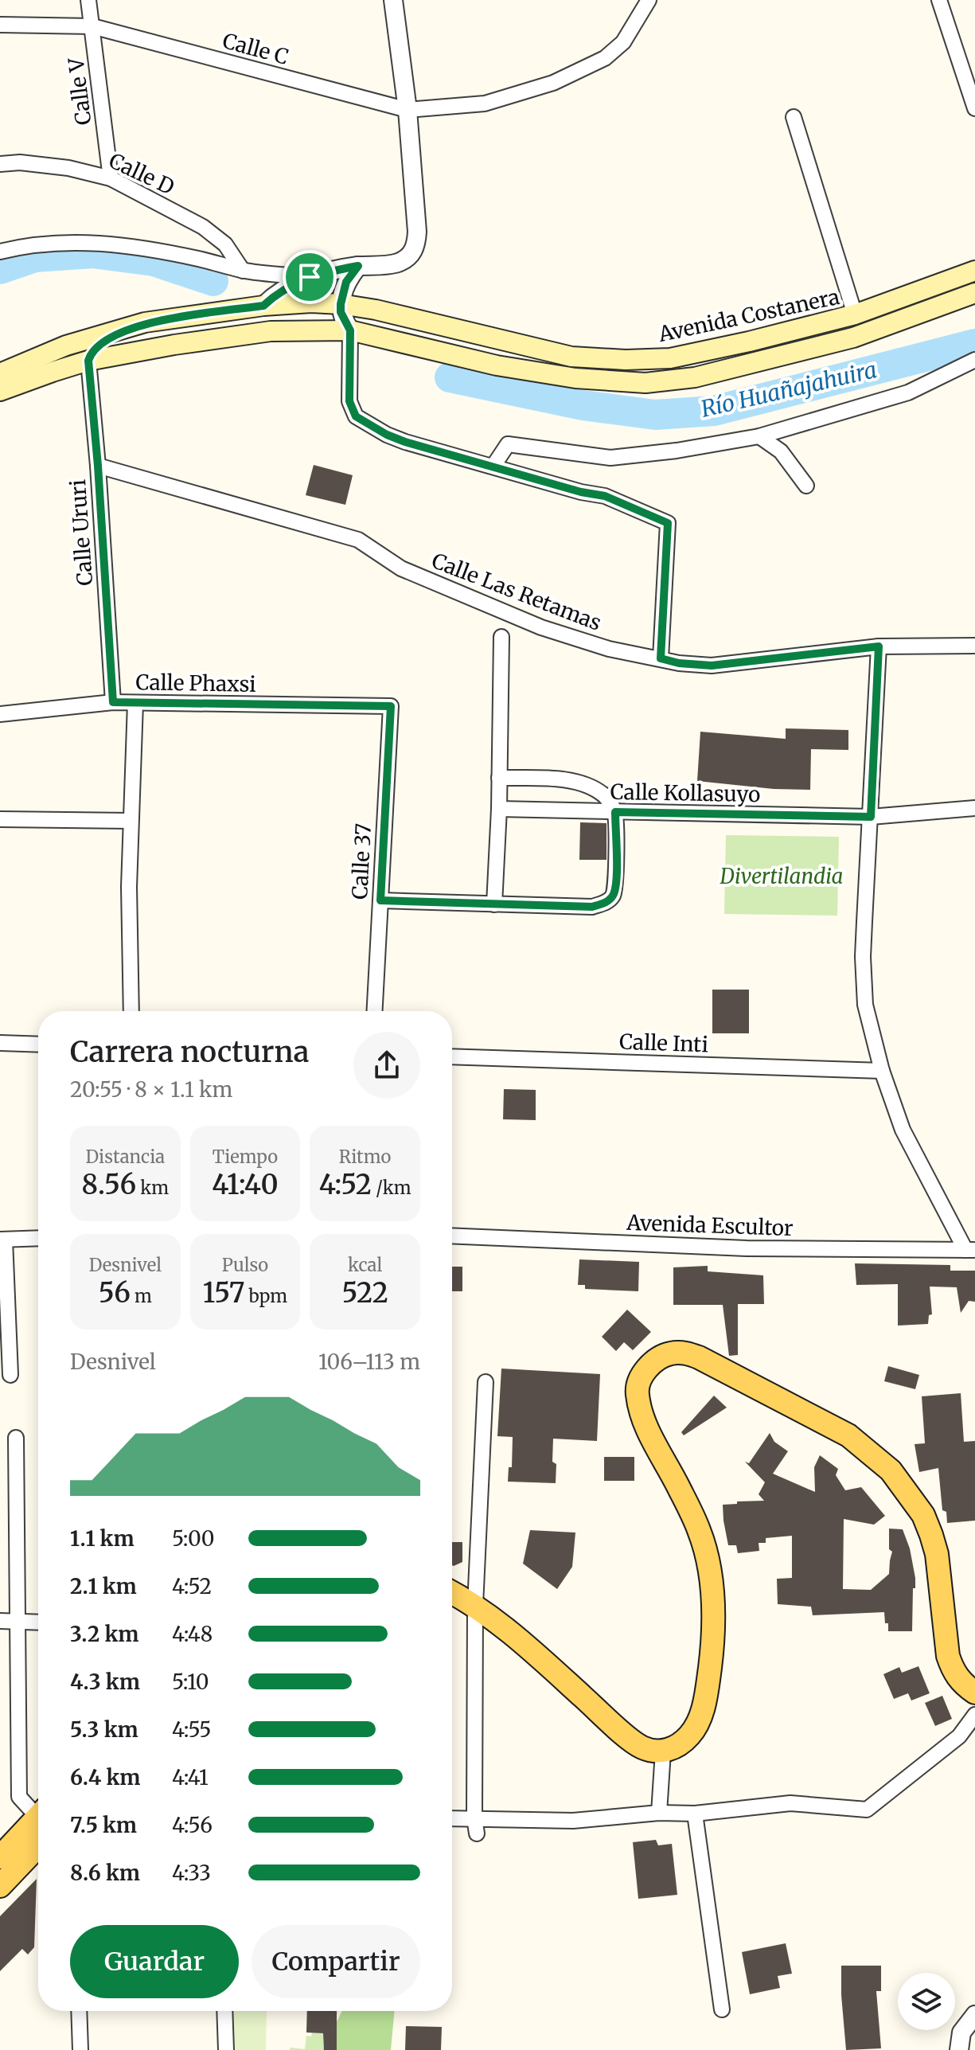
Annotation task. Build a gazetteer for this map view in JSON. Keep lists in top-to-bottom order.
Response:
{
  "streets": {
    "main road": ["Avenida Costanera"],
    "street": [
      "Calle C",
      "Calle V",
      "Calle D",
      "Calle Ururi",
      "Calle Las Retamas",
      "Calle Phaxsi",
      "Calle Kollasuyo",
      "Calle 37",
      "Calle Inti",
      "Avenida Escultor"
    ]
  },
  "crossings": [
    ["Calle C", "Calle V"],
    ["Calle C", "Avenida Costanera"],
    ["Calle V", "Calle D"],
    ["Calle Ururi", "Calle Las Retamas"],
    ["Calle Ururi", "Calle Phaxsi"],
    ["Calle Phaxsi", "Calle 37"]
  ],
  "water": ["Río Huañajahuira"],
  "parks": ["Divertilandia"],
  "page": {
    "heading": ["Carrera nocturna", "20:55 · 8 × 1.1 km"],
    "stats": [
      ["Distancia", "8.56 km"],
      ["Tiempo", "41:40"],
      ["Ritmo", "4:52 /km"],
      ["Desnivel", "56 m"],
      ["Pulso", "157 bpm"],
      ["kcal", "522"]
    ],
    "chart": ["Desnivel", "106–113 m"],
    "list": [
      {
        "name": "1.1 km",
        "note": "5:00"
      },
      {
        "name": "2.1 km",
        "note": "4:52"
      },
      {
        "name": "3.2 km",
        "note": "4:48"
      },
      {
        "name": "4.3 km",
        "note": "5:10"
      },
      {
        "name": "5.3 km",
        "note": "4:55"
      },
      {
        "name": "6.4 km",
        "note": "4:41"
      },
      {
        "name": "7.5 km",
        "note": "4:56"
      },
      {
        "name": "8.6 km",
        "note": "4:33"
      }
    ],
    "buttons": ["Guardar", "Compartir"]
  }
}
